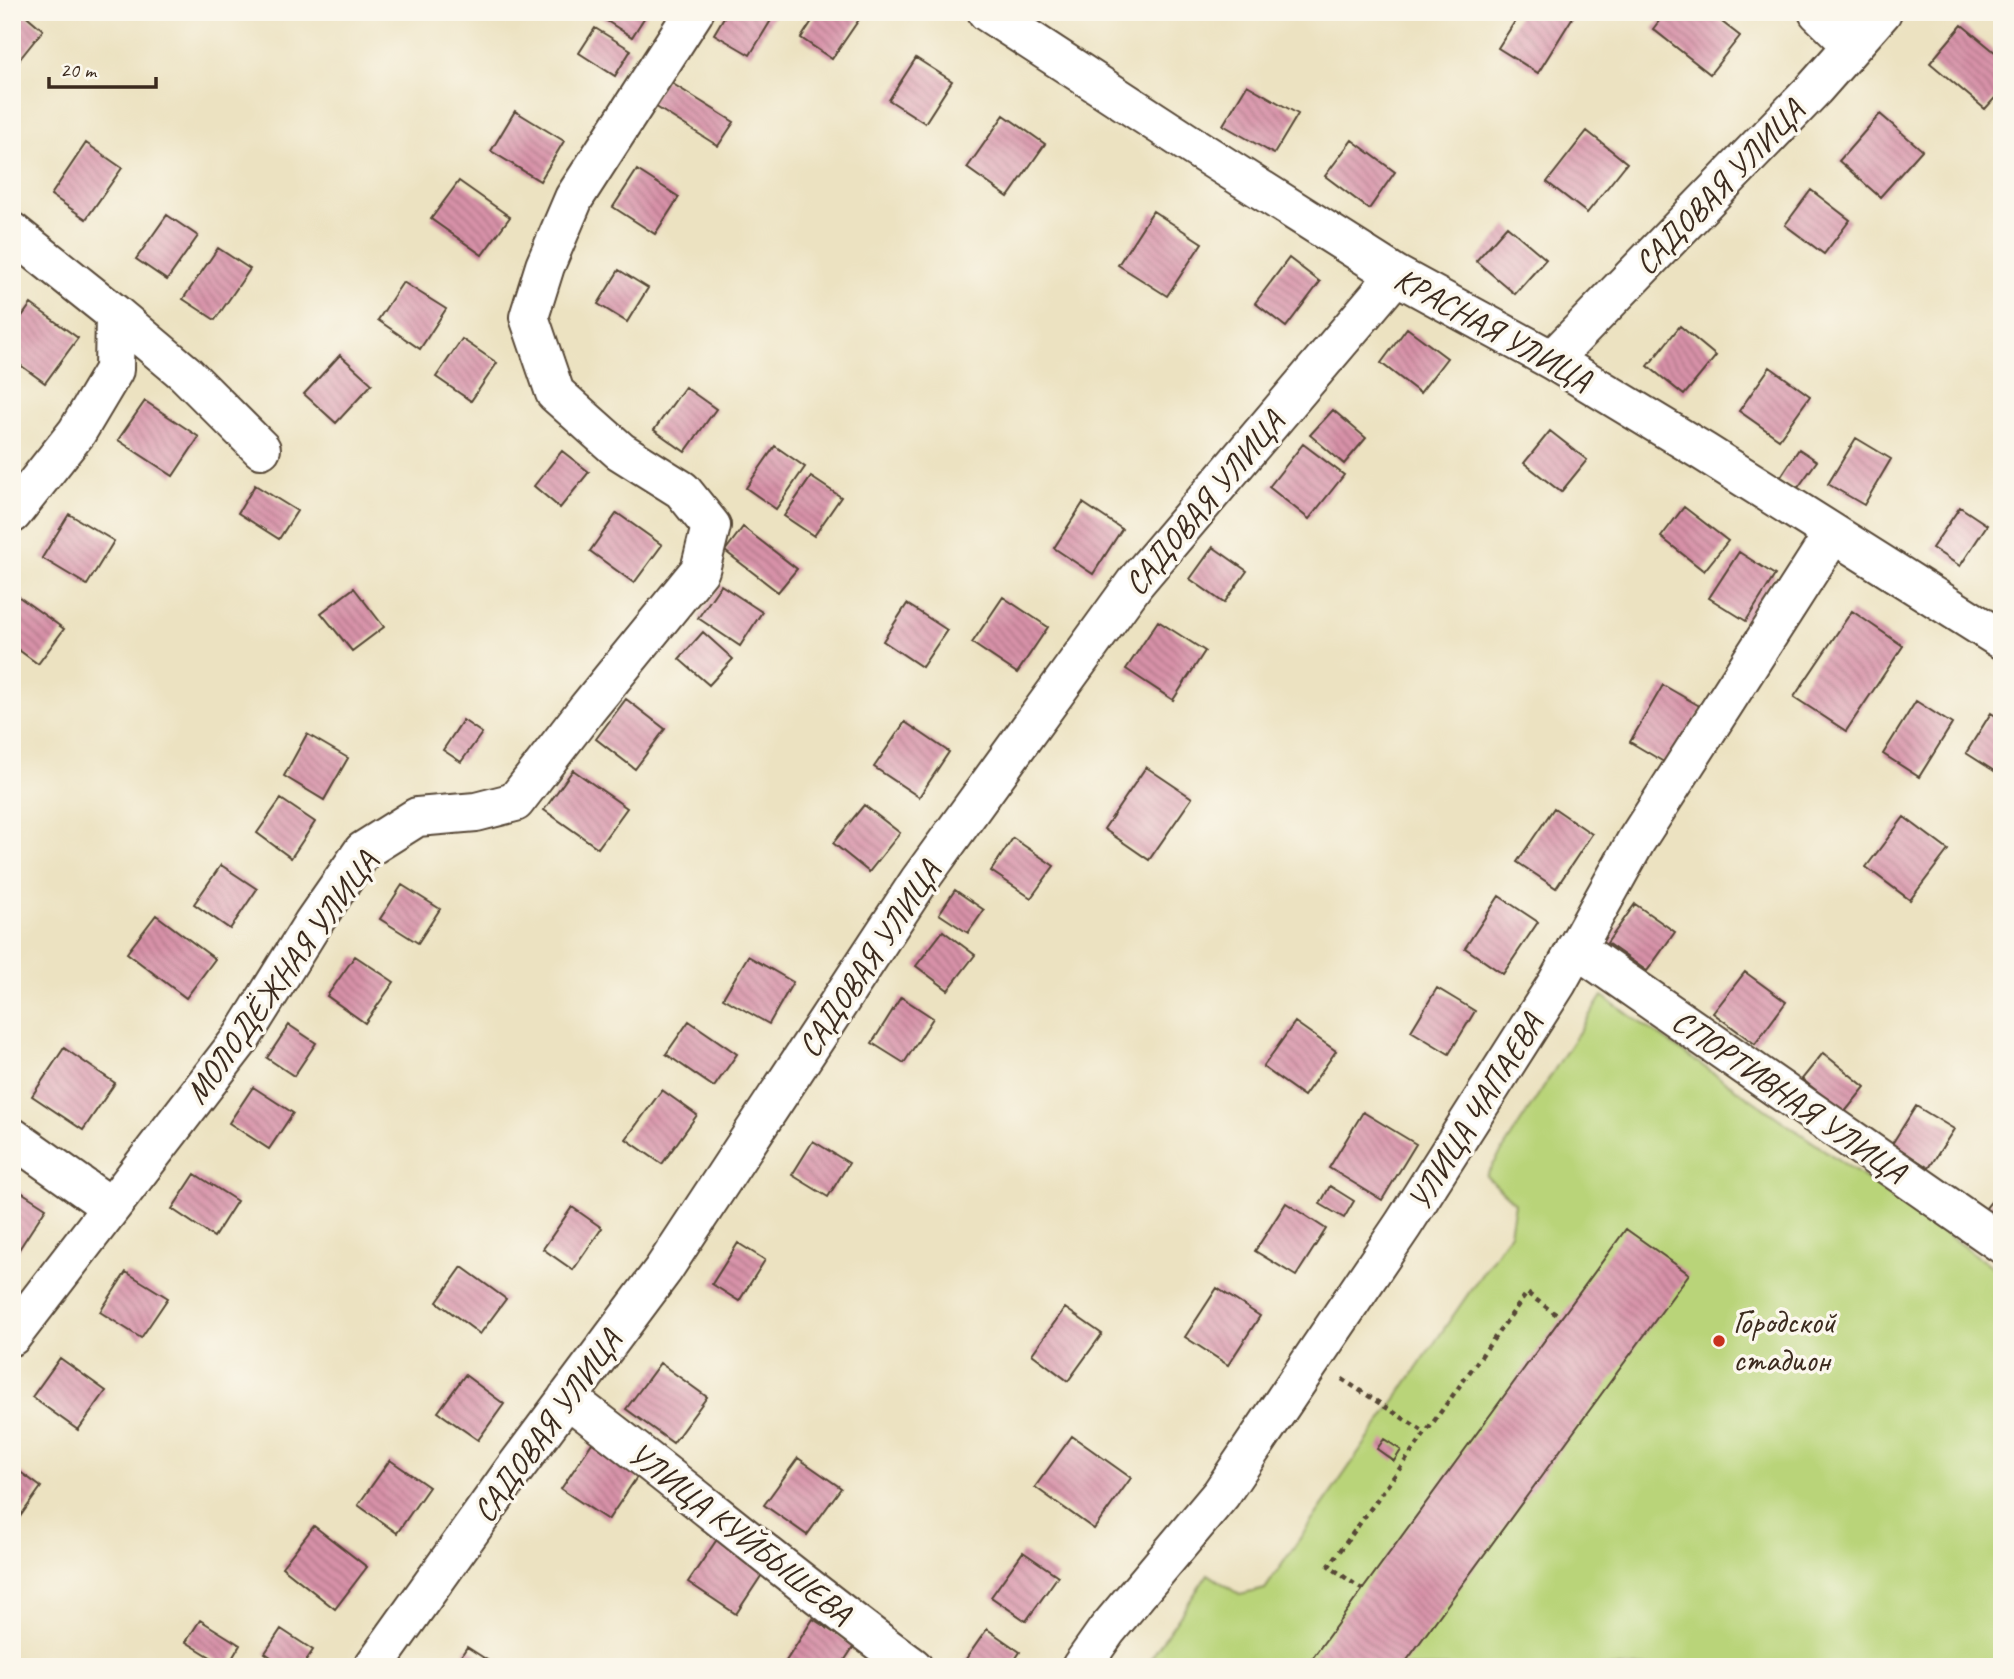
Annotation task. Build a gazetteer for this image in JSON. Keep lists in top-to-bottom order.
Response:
{
  "streets": {
    "street": [
      "САДОВАЯ УЛИЦА",
      "КРАСНАЯ УЛИЦА",
      "МОЛОДЁЖНАЯ УЛИЦА",
      "СПОРТИВНАЯ УЛИЦА",
      "УЛИЦА ЧАПАЕВА",
      "УЛИЦА КУЙБЫШЕВА"
    ]
  },
  "crossings": [
    ["САДОВАЯ УЛИЦА", "КРАСНАЯ УЛИЦА"],
    ["САДОВАЯ УЛИЦА", "УЛИЦА КУЙБЫШЕВА"],
    ["КРАСНАЯ УЛИЦА", "УЛИЦА ЧАПАЕВА"],
    ["СПОРТИВНАЯ УЛИЦА", "УЛИЦА ЧАПАЕВА"]
  ],
  "places": ["Городской стадион"],
  "scale_bar": "20 m"
}
